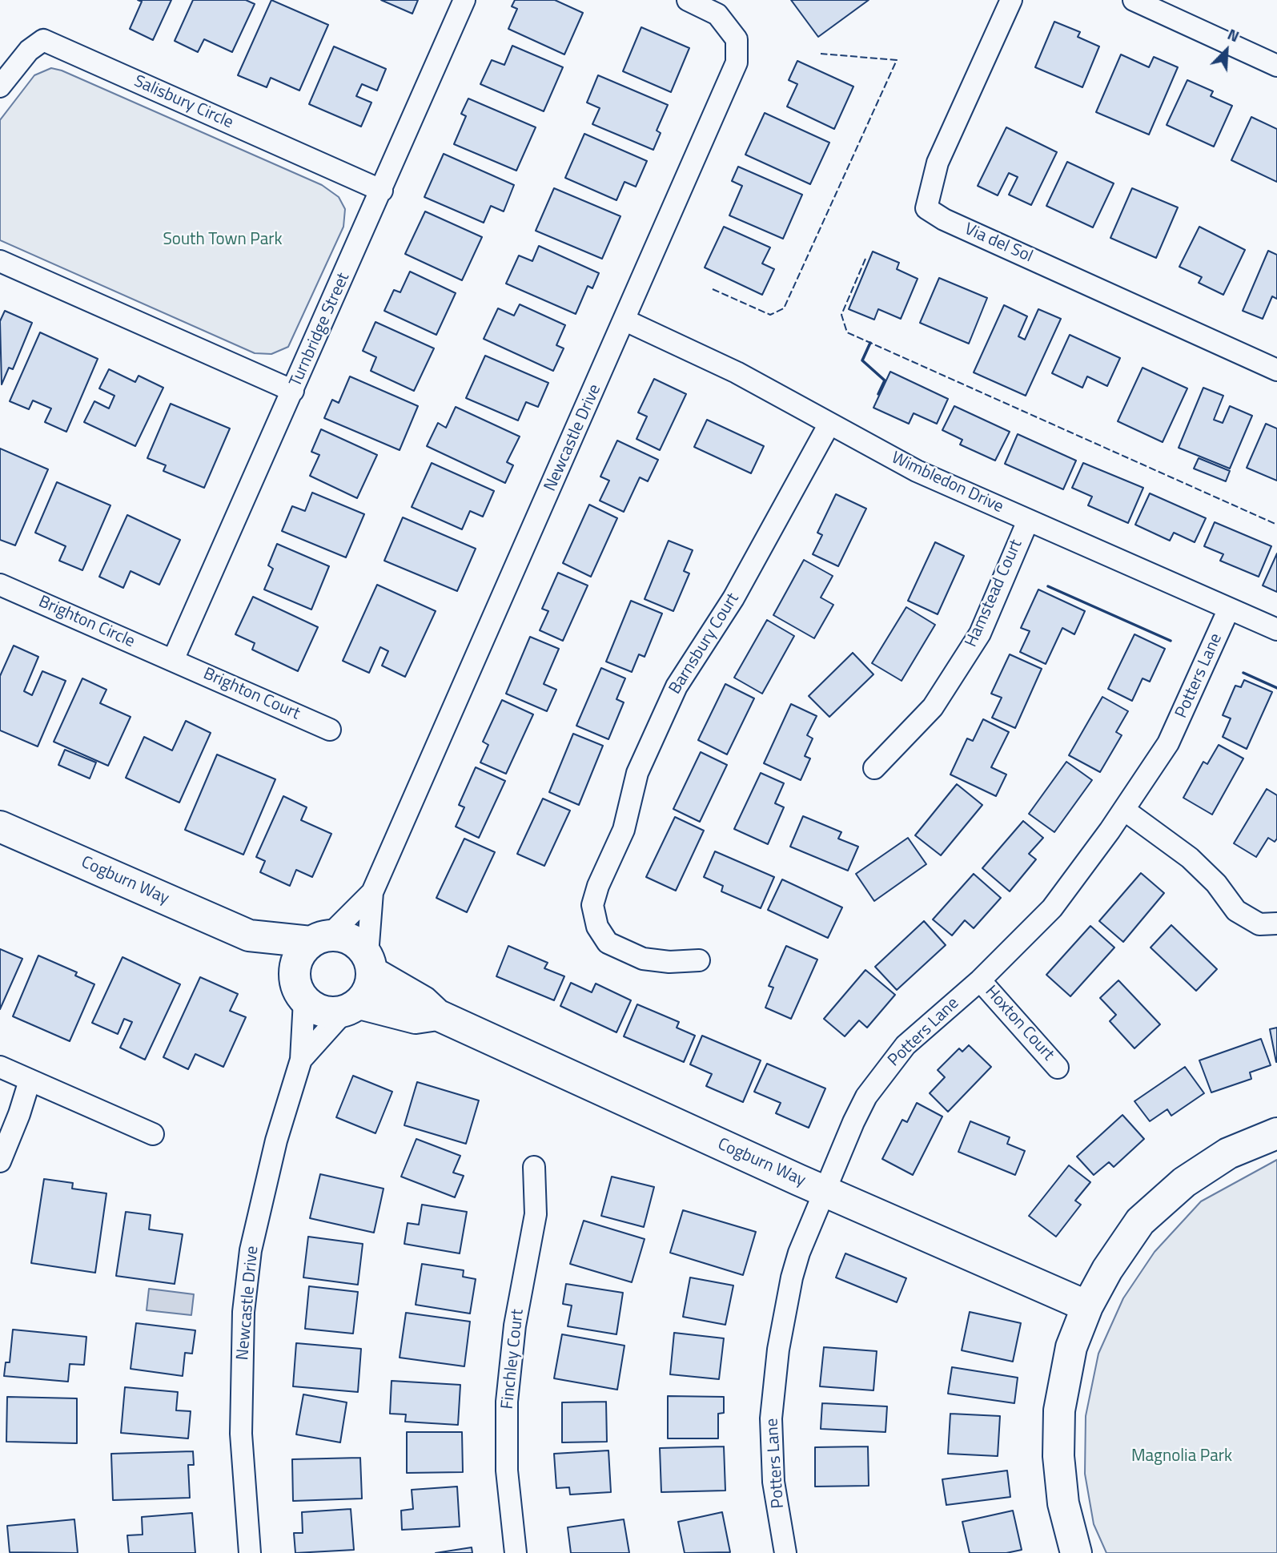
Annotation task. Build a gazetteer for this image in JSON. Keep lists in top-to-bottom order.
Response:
{
  "streets": {
    "street": [
      "Salisbury Circle",
      "Via del Sol",
      "Turnbridge Street",
      "Newcastle Drive",
      "Wimbledon Drive",
      "Hamstead Court",
      "Brighton Circle",
      "Barnsbury Court",
      "Potters Lane",
      "Brighton Court",
      "Cogburn Way",
      "Hoxton Court",
      "Finchley Court"
    ]
  },
  "crossings": [
    ["Salisbury Circle", "Turnbridge Street"],
    ["Turnbridge Street", "Brighton Circle"],
    ["Turnbridge Street", "Brighton Court"],
    ["Newcastle Drive", "Wimbledon Drive"],
    ["Newcastle Drive", "Cogburn Way"],
    ["Wimbledon Drive", "Hamstead Court"],
    ["Wimbledon Drive", "Barnsbury Court"],
    ["Wimbledon Drive", "Potters Lane"],
    ["Brighton Circle", "Brighton Court"],
    ["Potters Lane", "Cogburn Way"],
    ["Potters Lane", "Hoxton Court"]
  ],
  "parks": ["South Town Park", "Magnolia Park"],
  "north": "top right"
}
